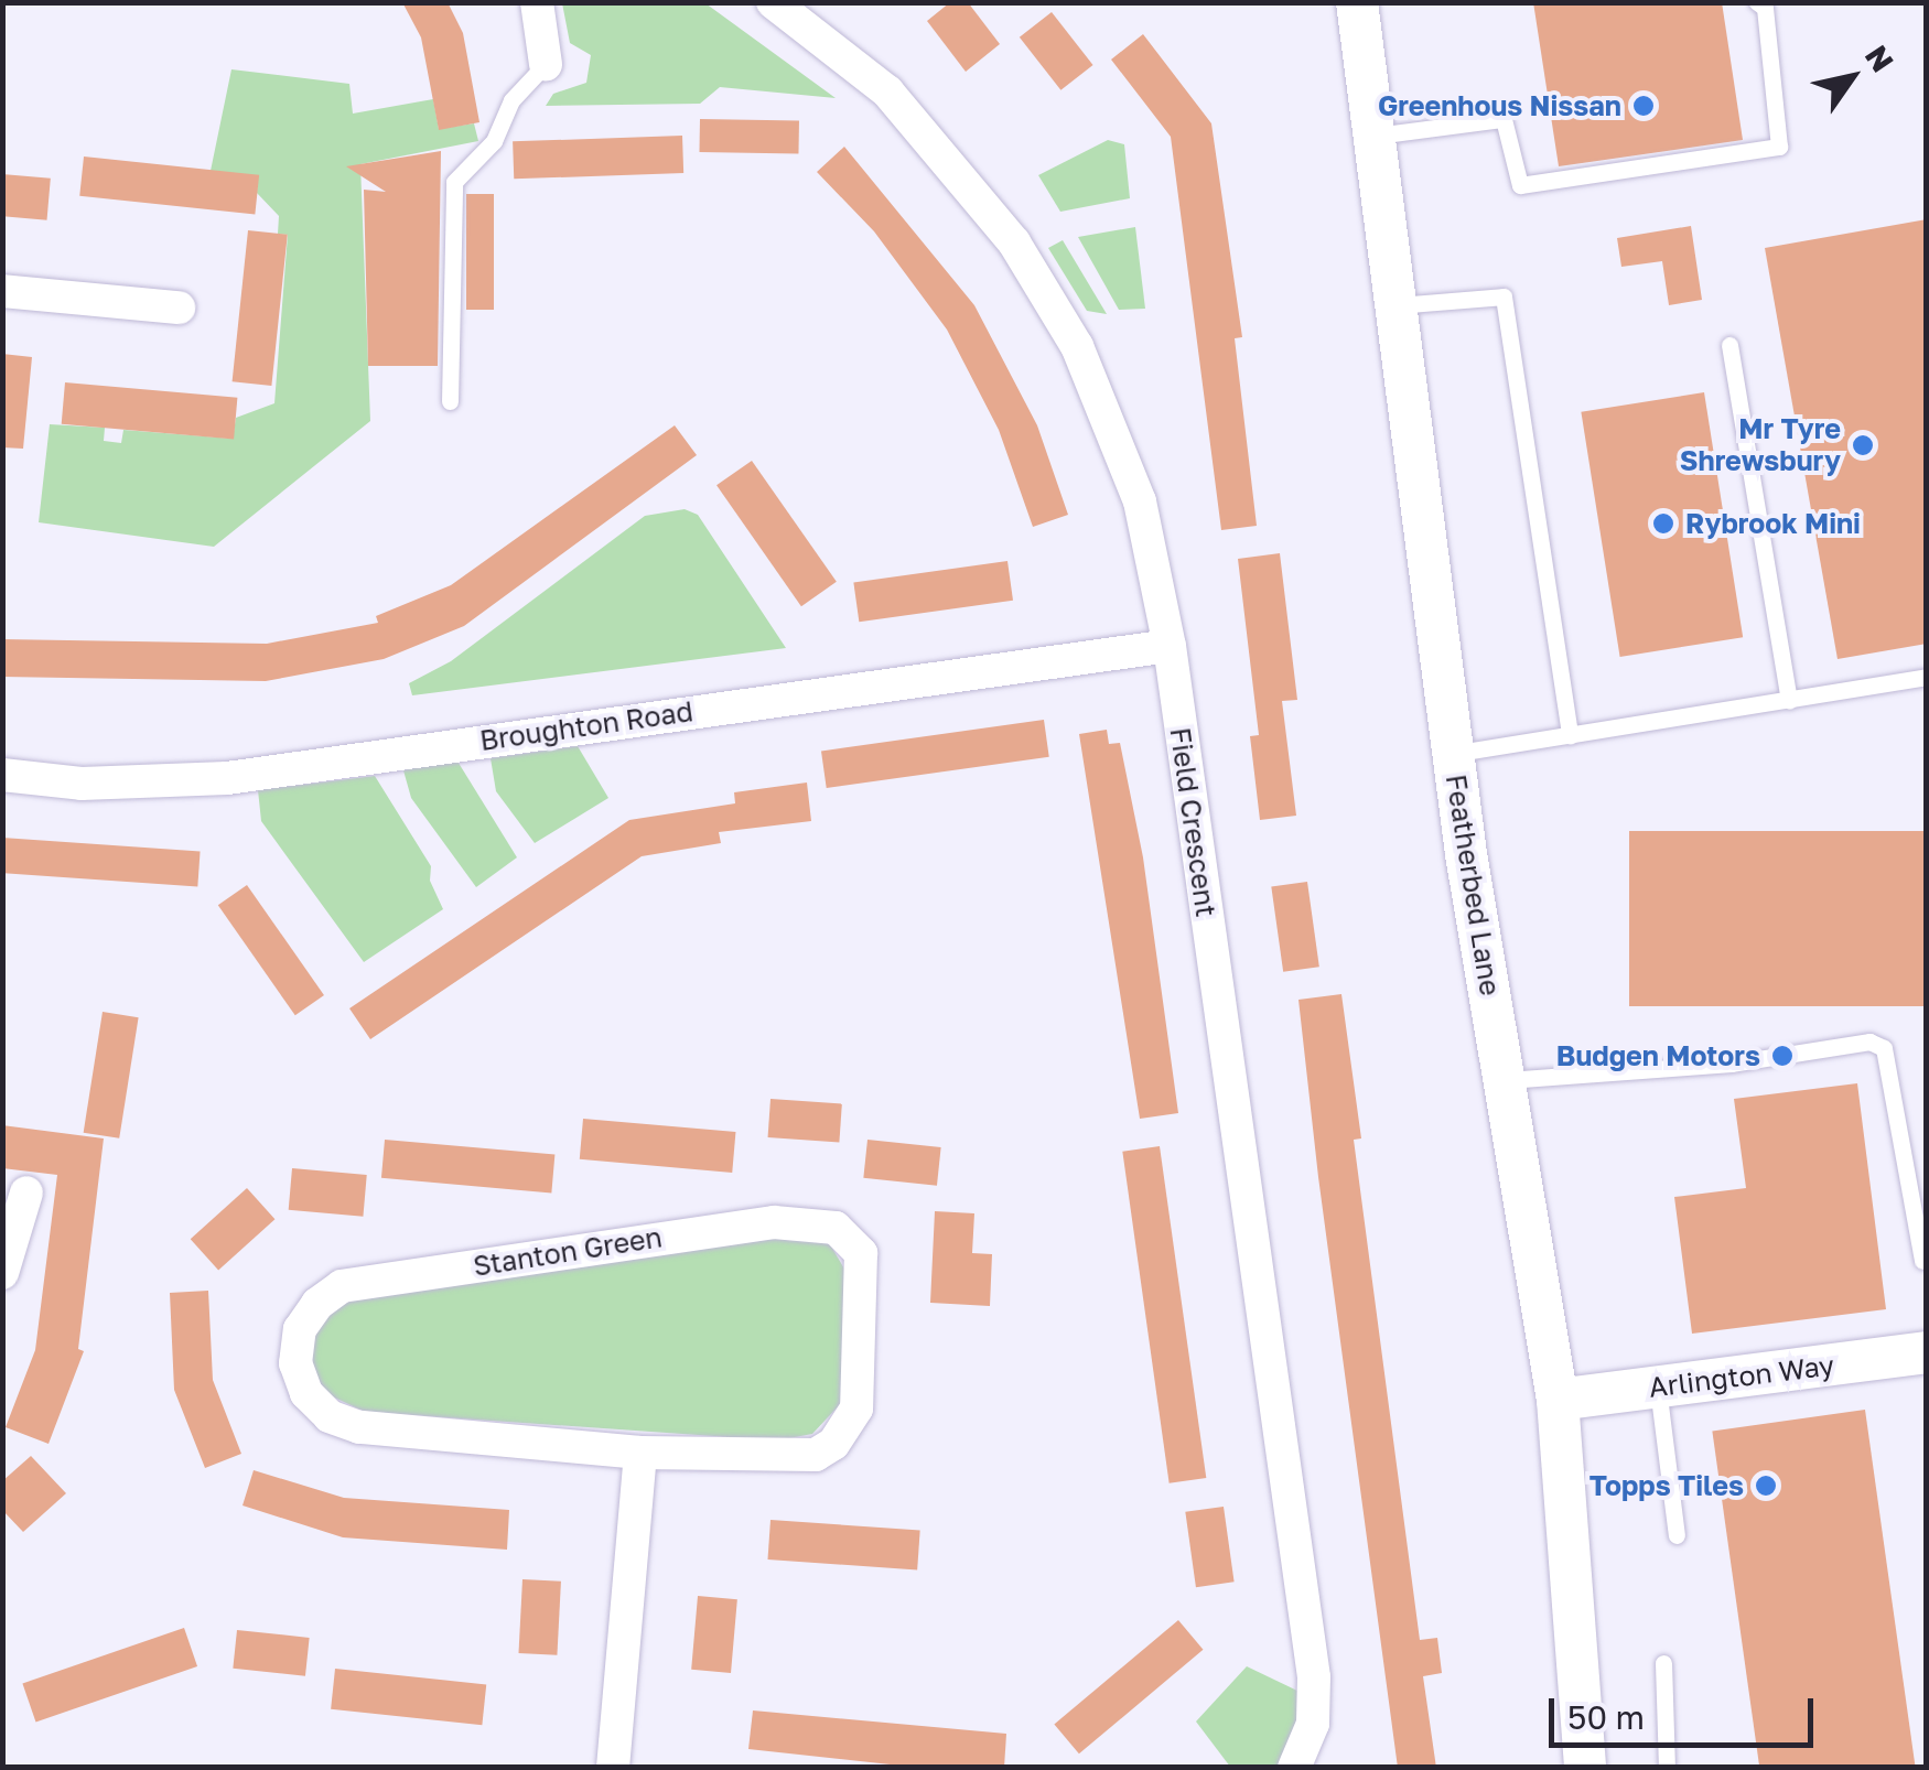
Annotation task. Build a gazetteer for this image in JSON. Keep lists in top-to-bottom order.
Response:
{
  "streets": {
    "street": [
      "Broughton Road",
      "Field Crescent",
      "Featherbed Lane",
      "Stanton Green",
      "Arlington Way"
    ]
  },
  "crossings": [
    ["Broughton Road", "Field Crescent"],
    ["Featherbed Lane", "Arlington Way"]
  ],
  "places": [
    "Greenhous Nissan",
    "Mr Tyre Shrewsbury",
    "Rybrook Mini",
    "Budgen Motors",
    "Topps Tiles"
  ],
  "scale_bar": "50 m",
  "north": "top right"
}
